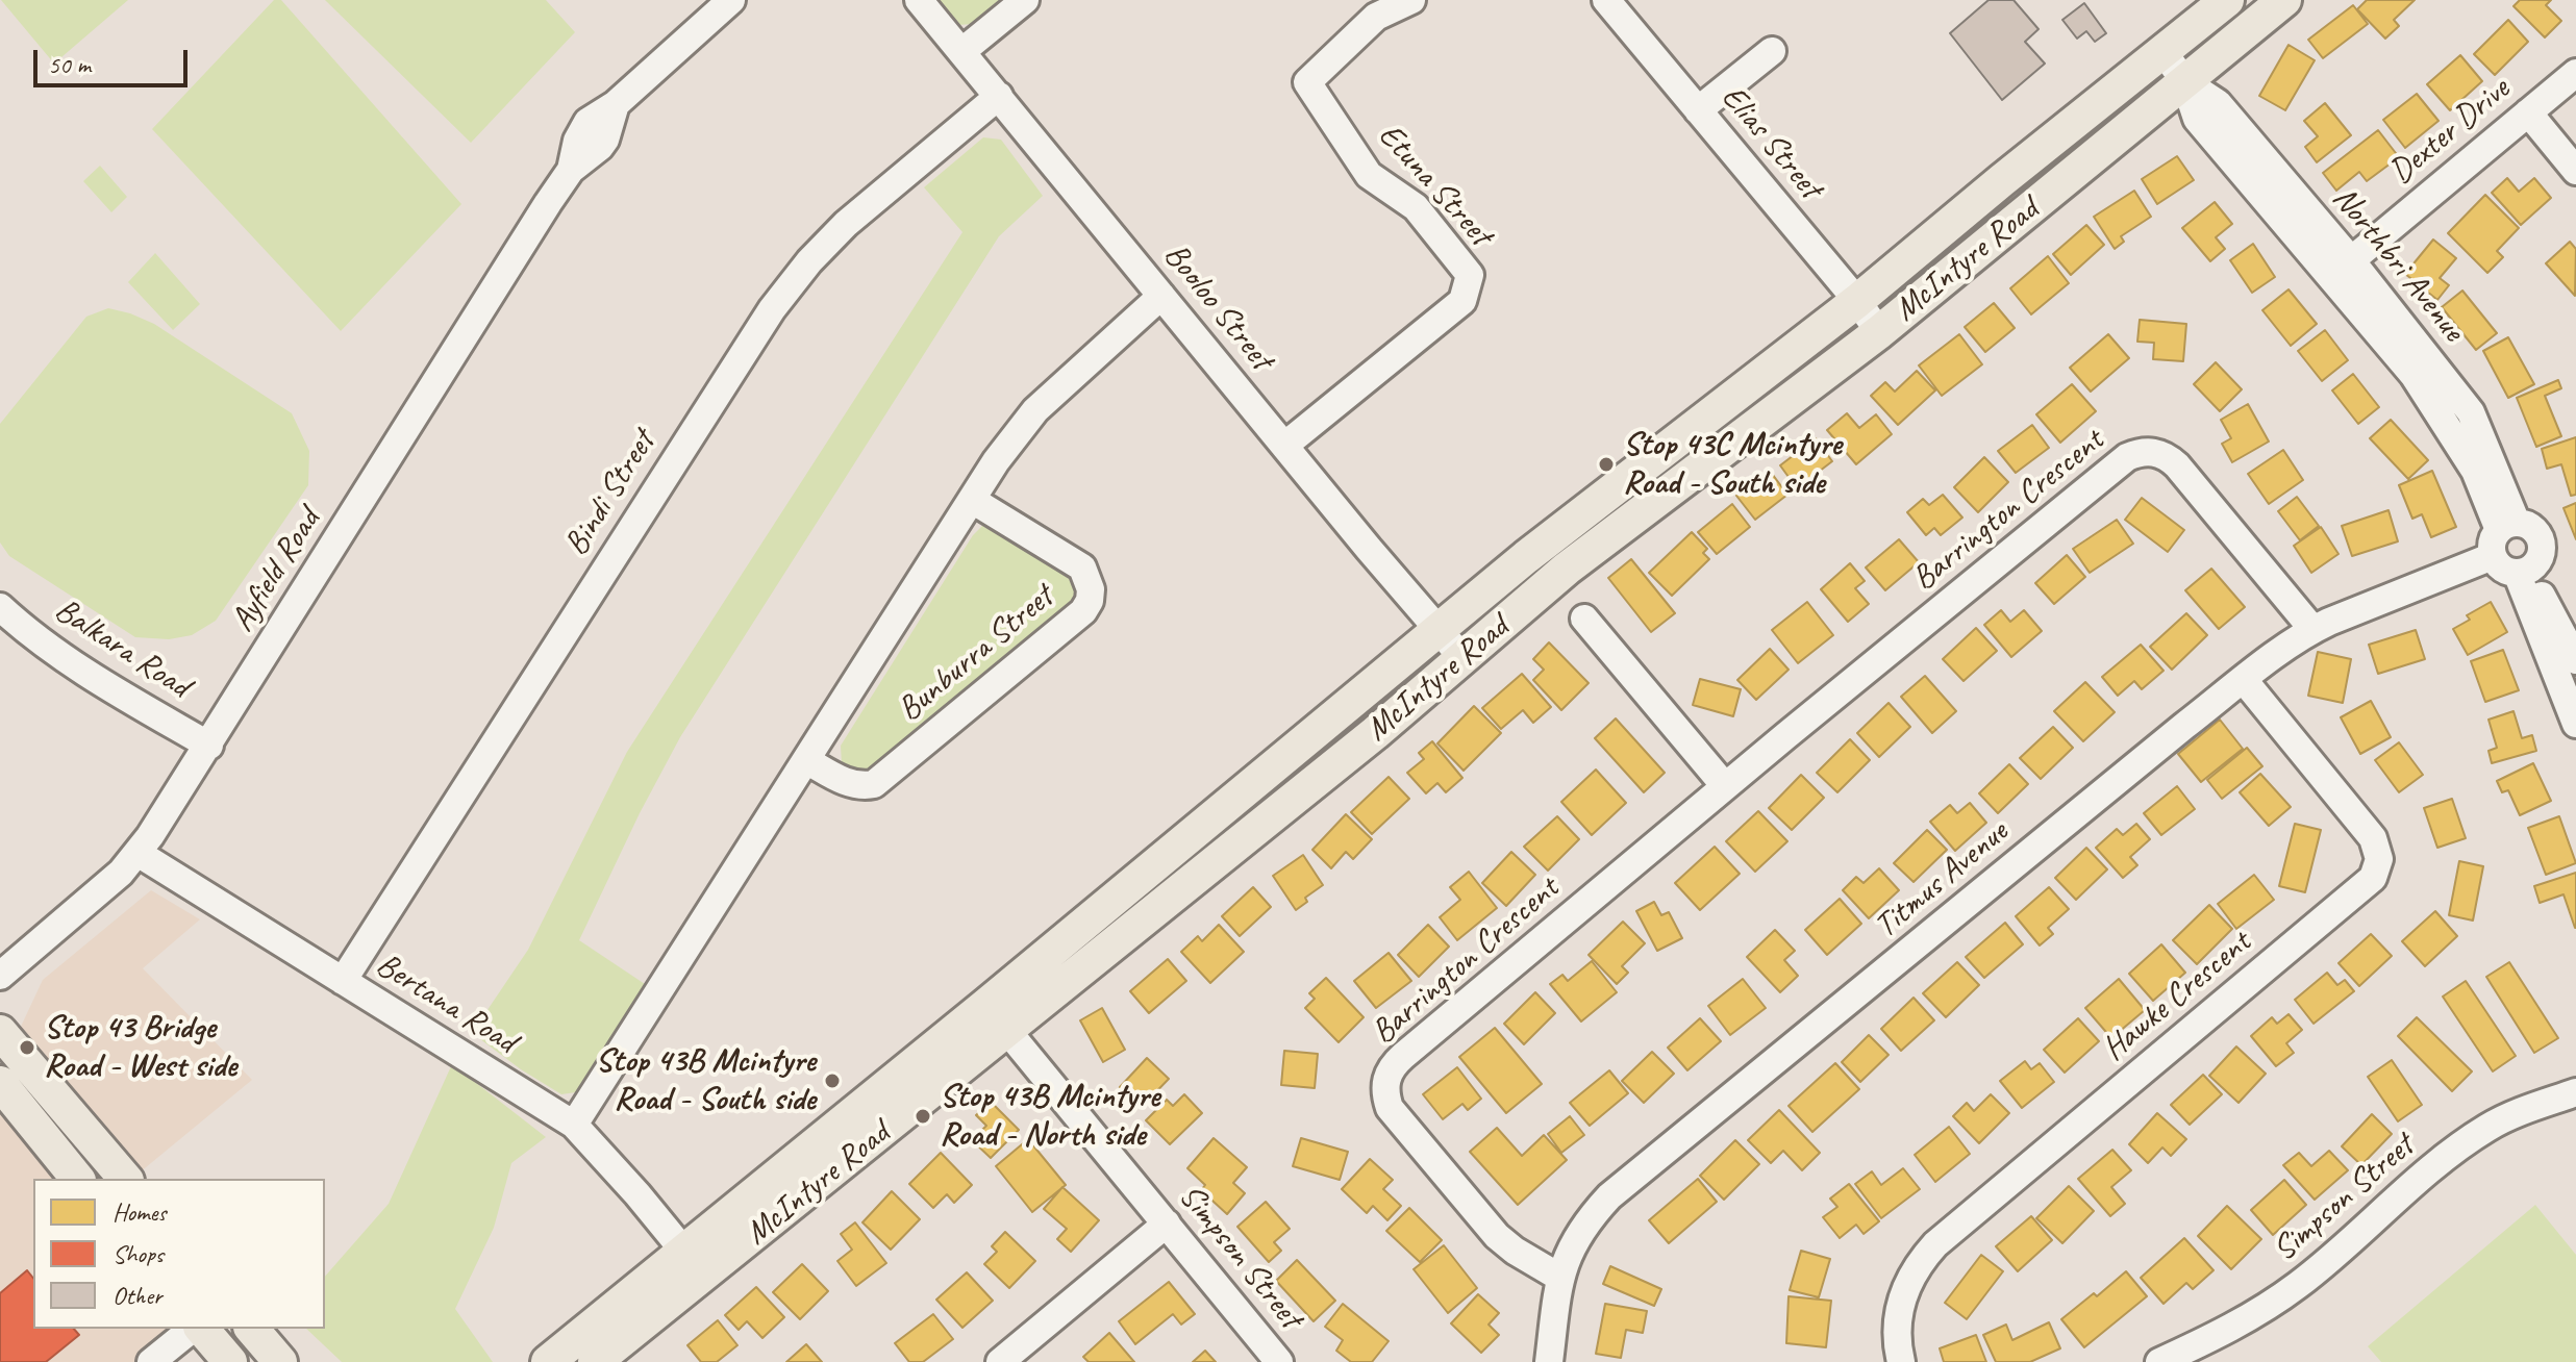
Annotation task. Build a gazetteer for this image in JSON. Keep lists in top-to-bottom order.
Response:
{
  "streets": {
    "main road": ["McIntyre Road"],
    "street": [
      "Dexter Drive",
      "Elias Street",
      "Etuna Street",
      "Northbri Avenue",
      "Booloo Street",
      "Bindi Street",
      "Barrington Crescent",
      "Ayfield Road",
      "Balkara Road",
      "Bunburra Street",
      "Titmus Avenue",
      "Hawke Crescent",
      "Bertana Road",
      "Simpson Street"
    ]
  },
  "crossings": [
    ["Dexter Drive", "Northbri Avenue"],
    ["Elias Street", "McIntyre Road"],
    ["Etuna Street", "Booloo Street"],
    ["McIntyre Road", "Northbri Avenue"],
    ["McIntyre Road", "Booloo Street"],
    ["McIntyre Road", "Bertana Road"],
    ["McIntyre Road", "Simpson Street"],
    ["Northbri Avenue", "Titmus Avenue"],
    ["Booloo Street", "Bindi Street"],
    ["Booloo Street", "Bunburra Street"],
    ["Bindi Street", "Bertana Road"],
    ["Barrington Crescent", "Titmus Avenue"],
    ["Ayfield Road", "Balkara Road"],
    ["Ayfield Road", "Bertana Road"],
    ["Bunburra Street", "Bertana Road"],
    ["Titmus Avenue", "Hawke Crescent"]
  ],
  "places": [
    "Stop 43C Mcintyre Road - South side",
    "Stop 43 Bridge Road - West side",
    "Stop 43B Mcintyre Road - South side",
    "Stop 43B Mcintyre Road - North side"
  ],
  "legend": ["Homes", "Shops", "Other"],
  "scale_bar": "50 m"
}
